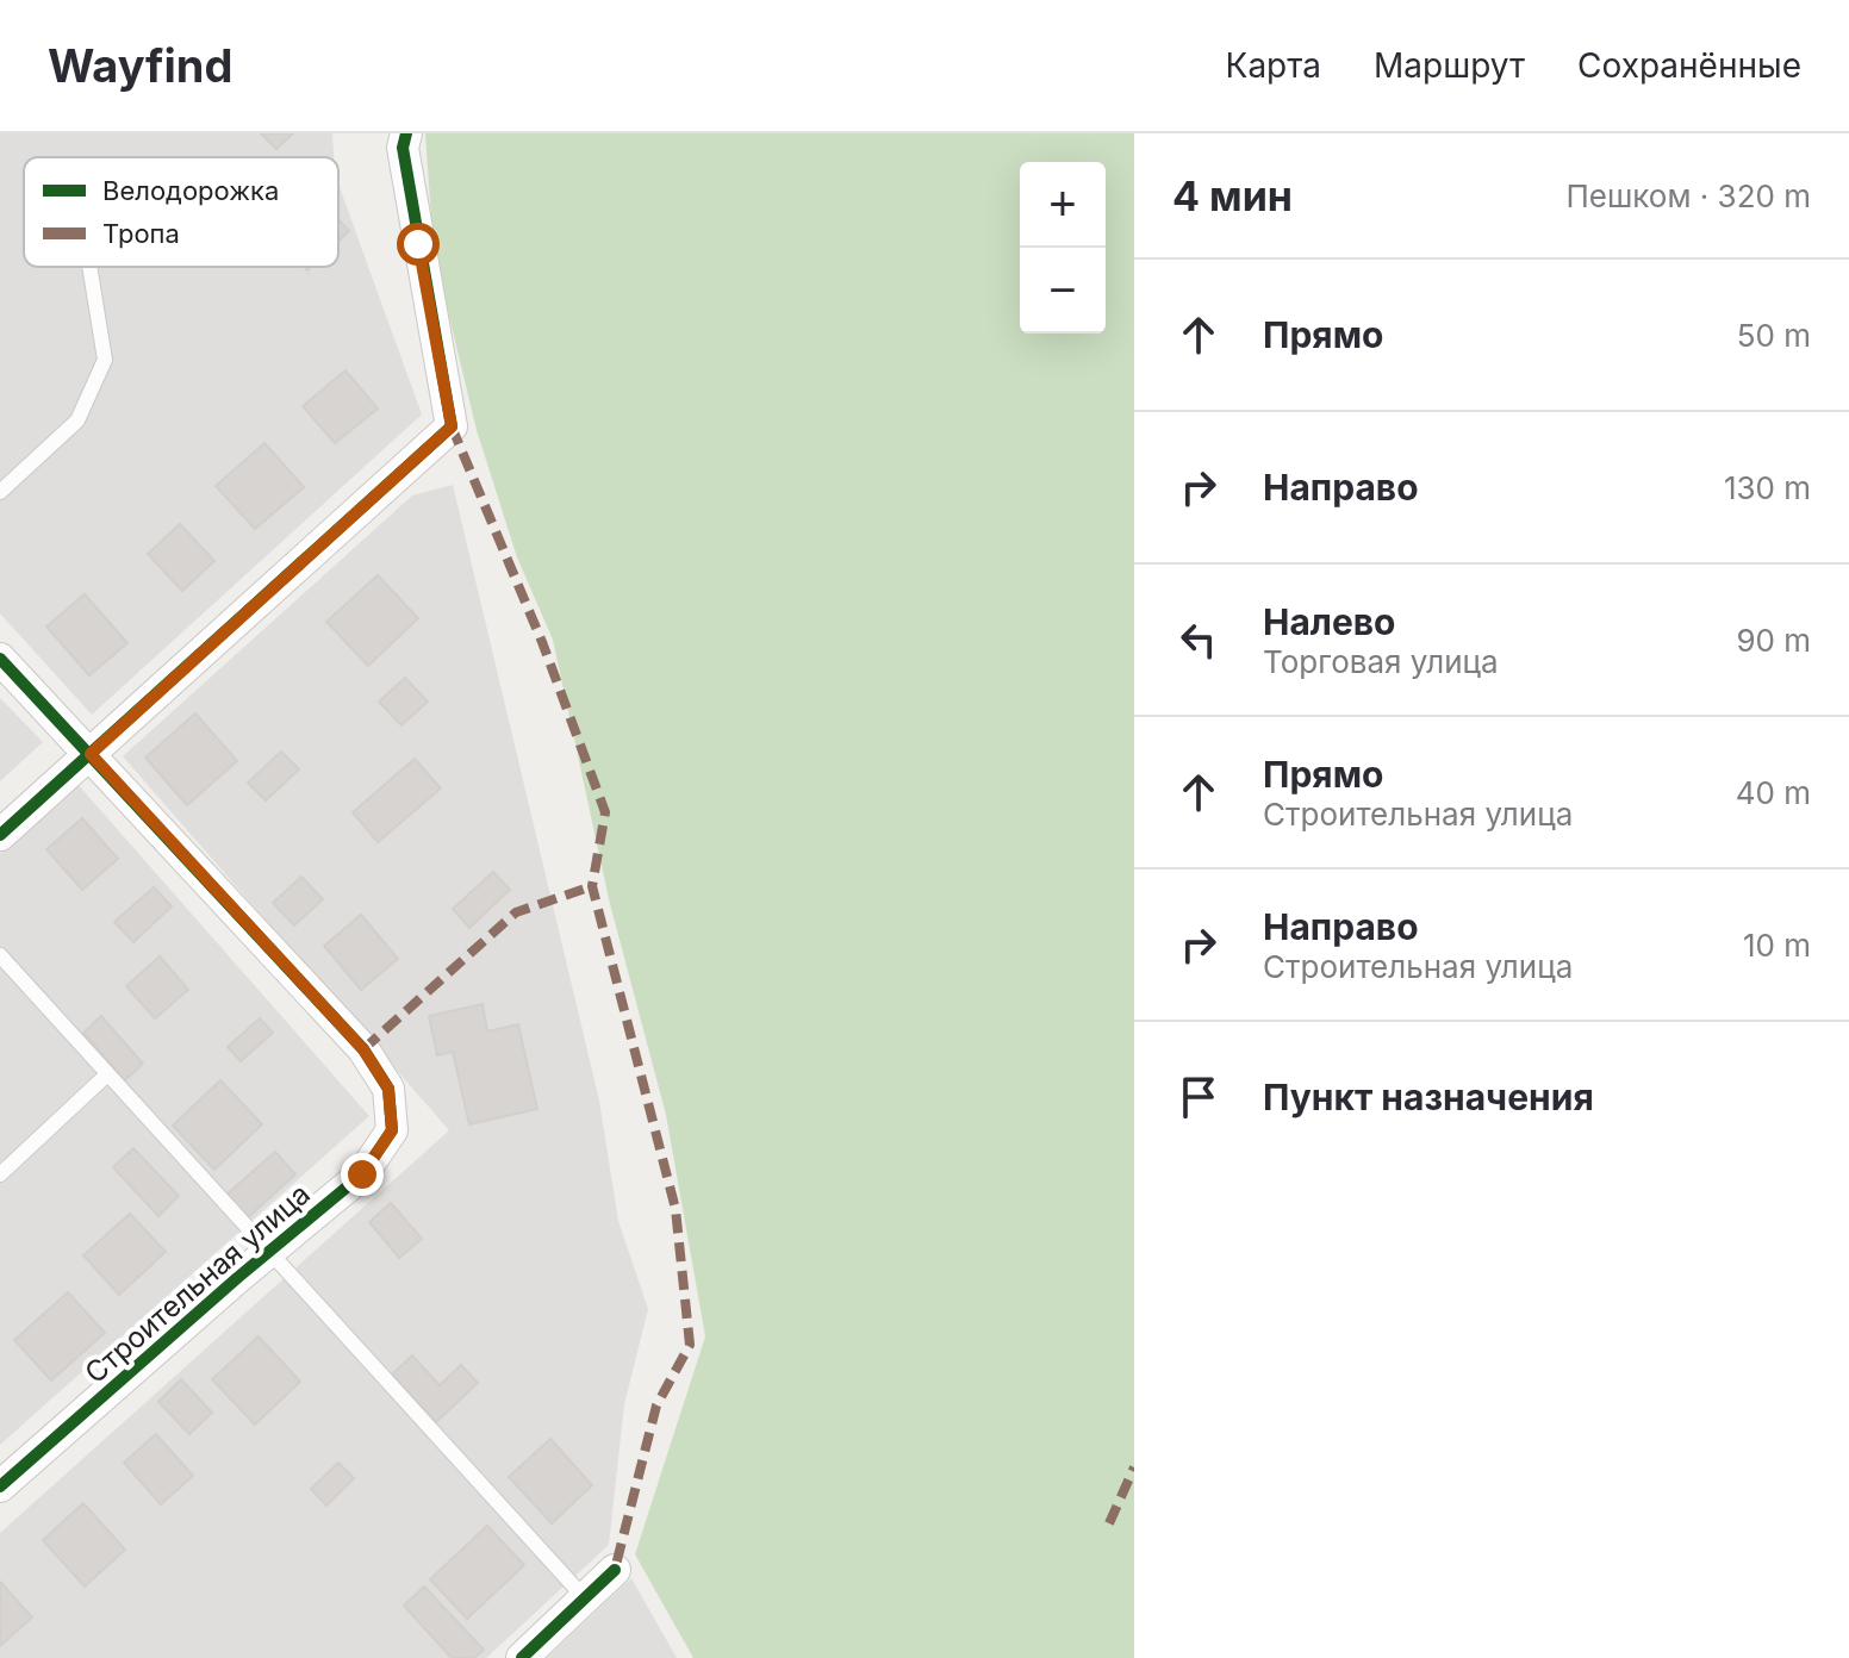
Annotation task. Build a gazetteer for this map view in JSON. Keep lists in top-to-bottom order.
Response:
{
  "streets": {
    "street": ["Строительная улица"]
  },
  "legend": ["Велодорожка", "Тропа"],
  "page": {
    "header": "Wayfind",
    "nav": ["Карта", "Маршрут", "Сохранённые"],
    "heading": ["4 мин", "Пешком · 320 m"],
    "map_buttons": ["+", "−"],
    "list": [
      ["Прямо", "50 m"],
      ["Направо", "130 m"],
      ["Налево", "Торговая улица", "90 m"],
      ["Прямо", "Строительная улица", "40 m"],
      ["Направо", "Строительная улица", "10 m"],
      "Пункт назначения"
    ]
  }
}
